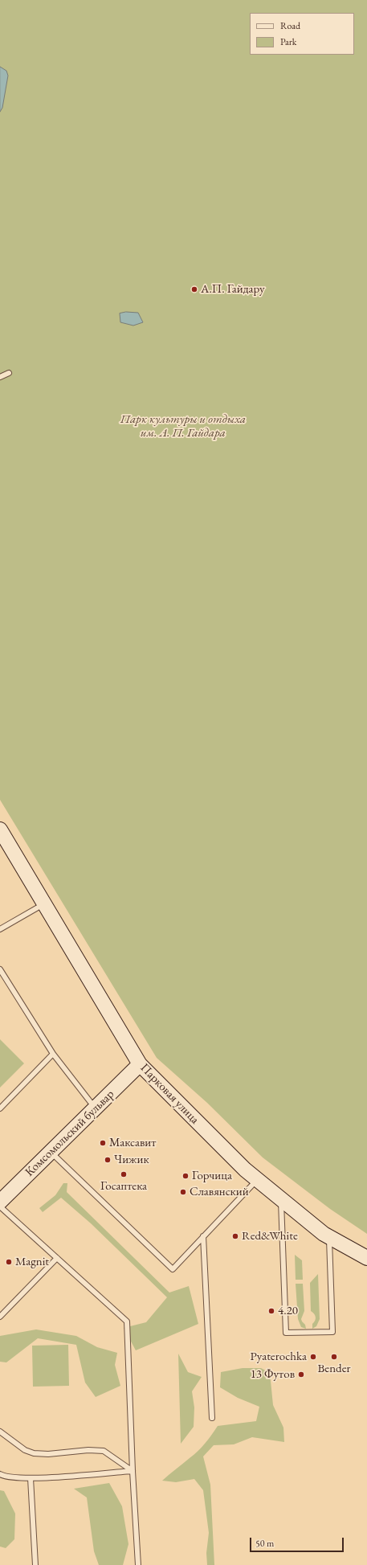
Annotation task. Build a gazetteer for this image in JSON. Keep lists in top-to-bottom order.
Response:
{
  "streets": {
    "street": ["Парковая улица", "Комсомольский бульвар"]
  },
  "crossings": [
    ["Парковая улица", "Комсомольский бульвар"]
  ],
  "parks": ["Парк культуры и отдыха им. А. П. Гайдара"],
  "places": [
    "А.П. Гайдару",
    "Максавит",
    "Чижик",
    "Госаптека",
    "Горчица",
    "Славянский",
    "Red&White",
    "Magnit",
    "4.20",
    "Pyaterochka",
    "Bender",
    "13 Футов"
  ],
  "legend": ["Road", "Park"],
  "scale_bar": "50 m"
}
